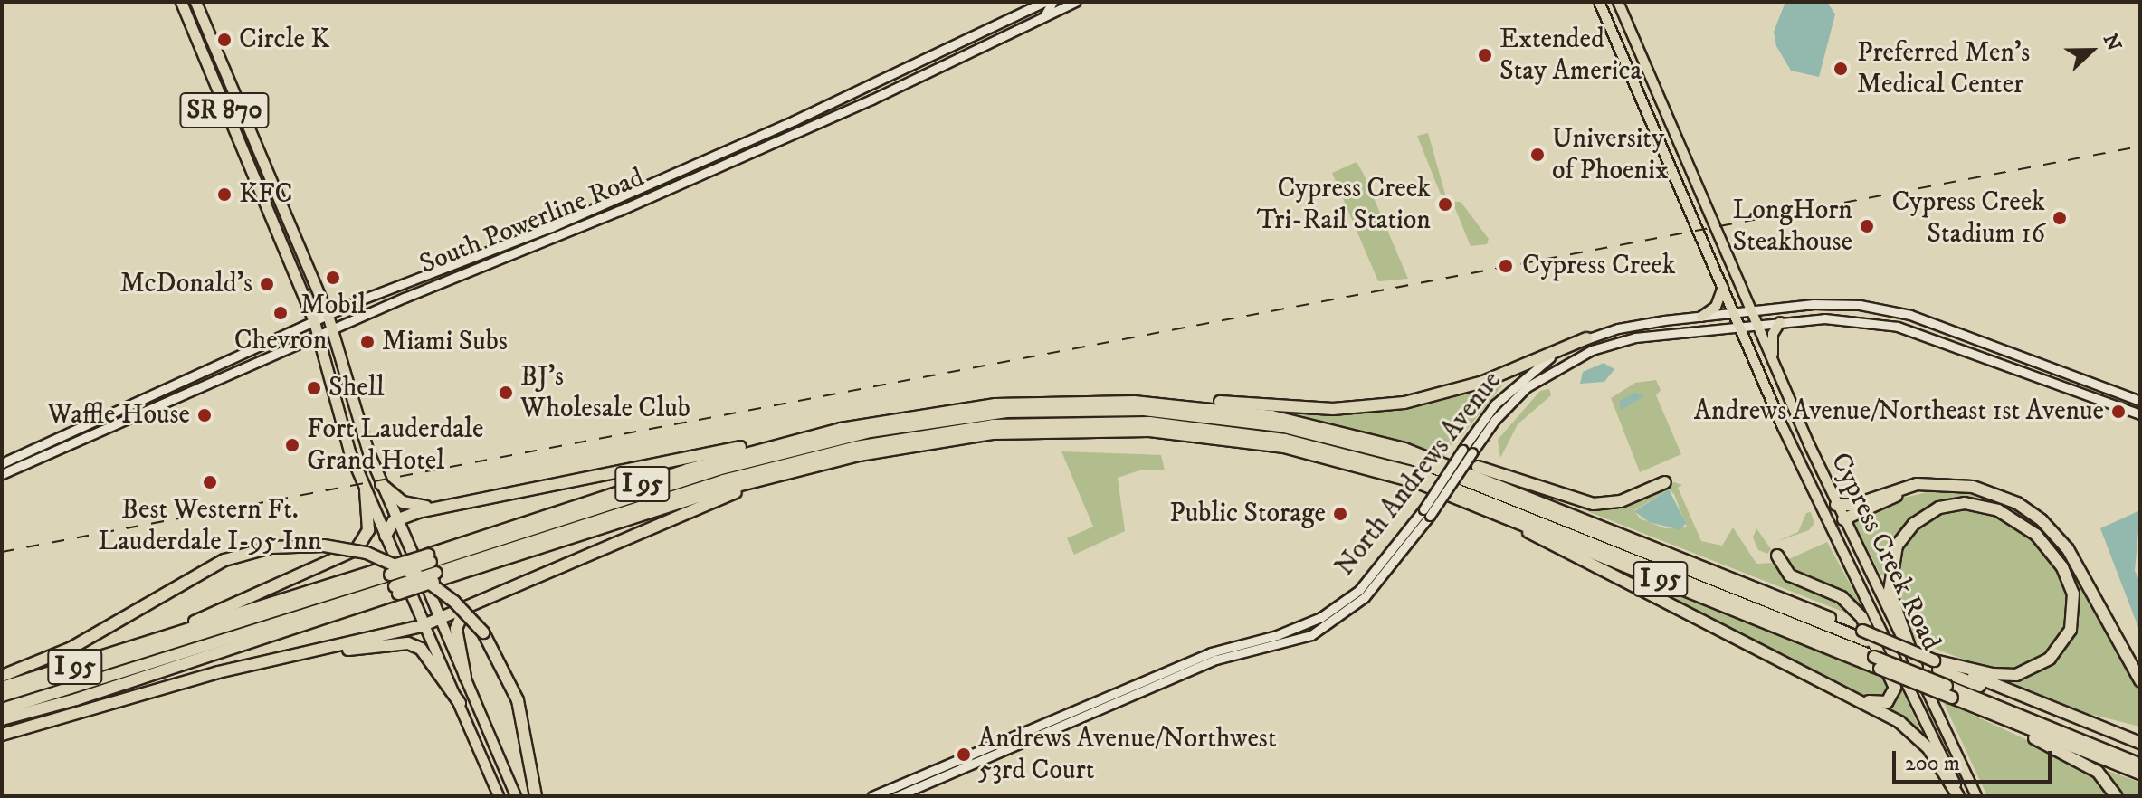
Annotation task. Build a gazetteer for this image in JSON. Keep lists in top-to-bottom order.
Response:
{
  "streets": {
    "highway": ["SR 870", "I 95"],
    "main road": ["South Powerline Road", "North Andrews Avenue", "Cypress Creek Road"]
  },
  "crossings": [
    ["SR 870", "South Powerline Road"],
    ["North Andrews Avenue", "Cypress Creek Road"]
  ],
  "places": [
    "Circle K",
    "Extended Stay America",
    "Preferred Men's Medical Center",
    "University of Phoenix",
    "KFC",
    "Cypress Creek Tri-Rail Station",
    "Cypress Creek Stadium 16",
    "LongHorn Steakhouse",
    "Cypress Creek",
    "Mobil",
    "McDonald's",
    "Chevron",
    "Miami Subs",
    "Shell",
    "BJ's Wholesale Club",
    "Andrews Avenue/Northeast 1st Avenue",
    "Waffle House",
    "Fort Lauderdale Grand Hotel",
    "Best Western Ft. Lauderdale I-95 Inn",
    "Public Storage",
    "Andrews Avenue/Northwest 53rd Court"
  ],
  "scale_bar": "200 m",
  "north": "right"
}
